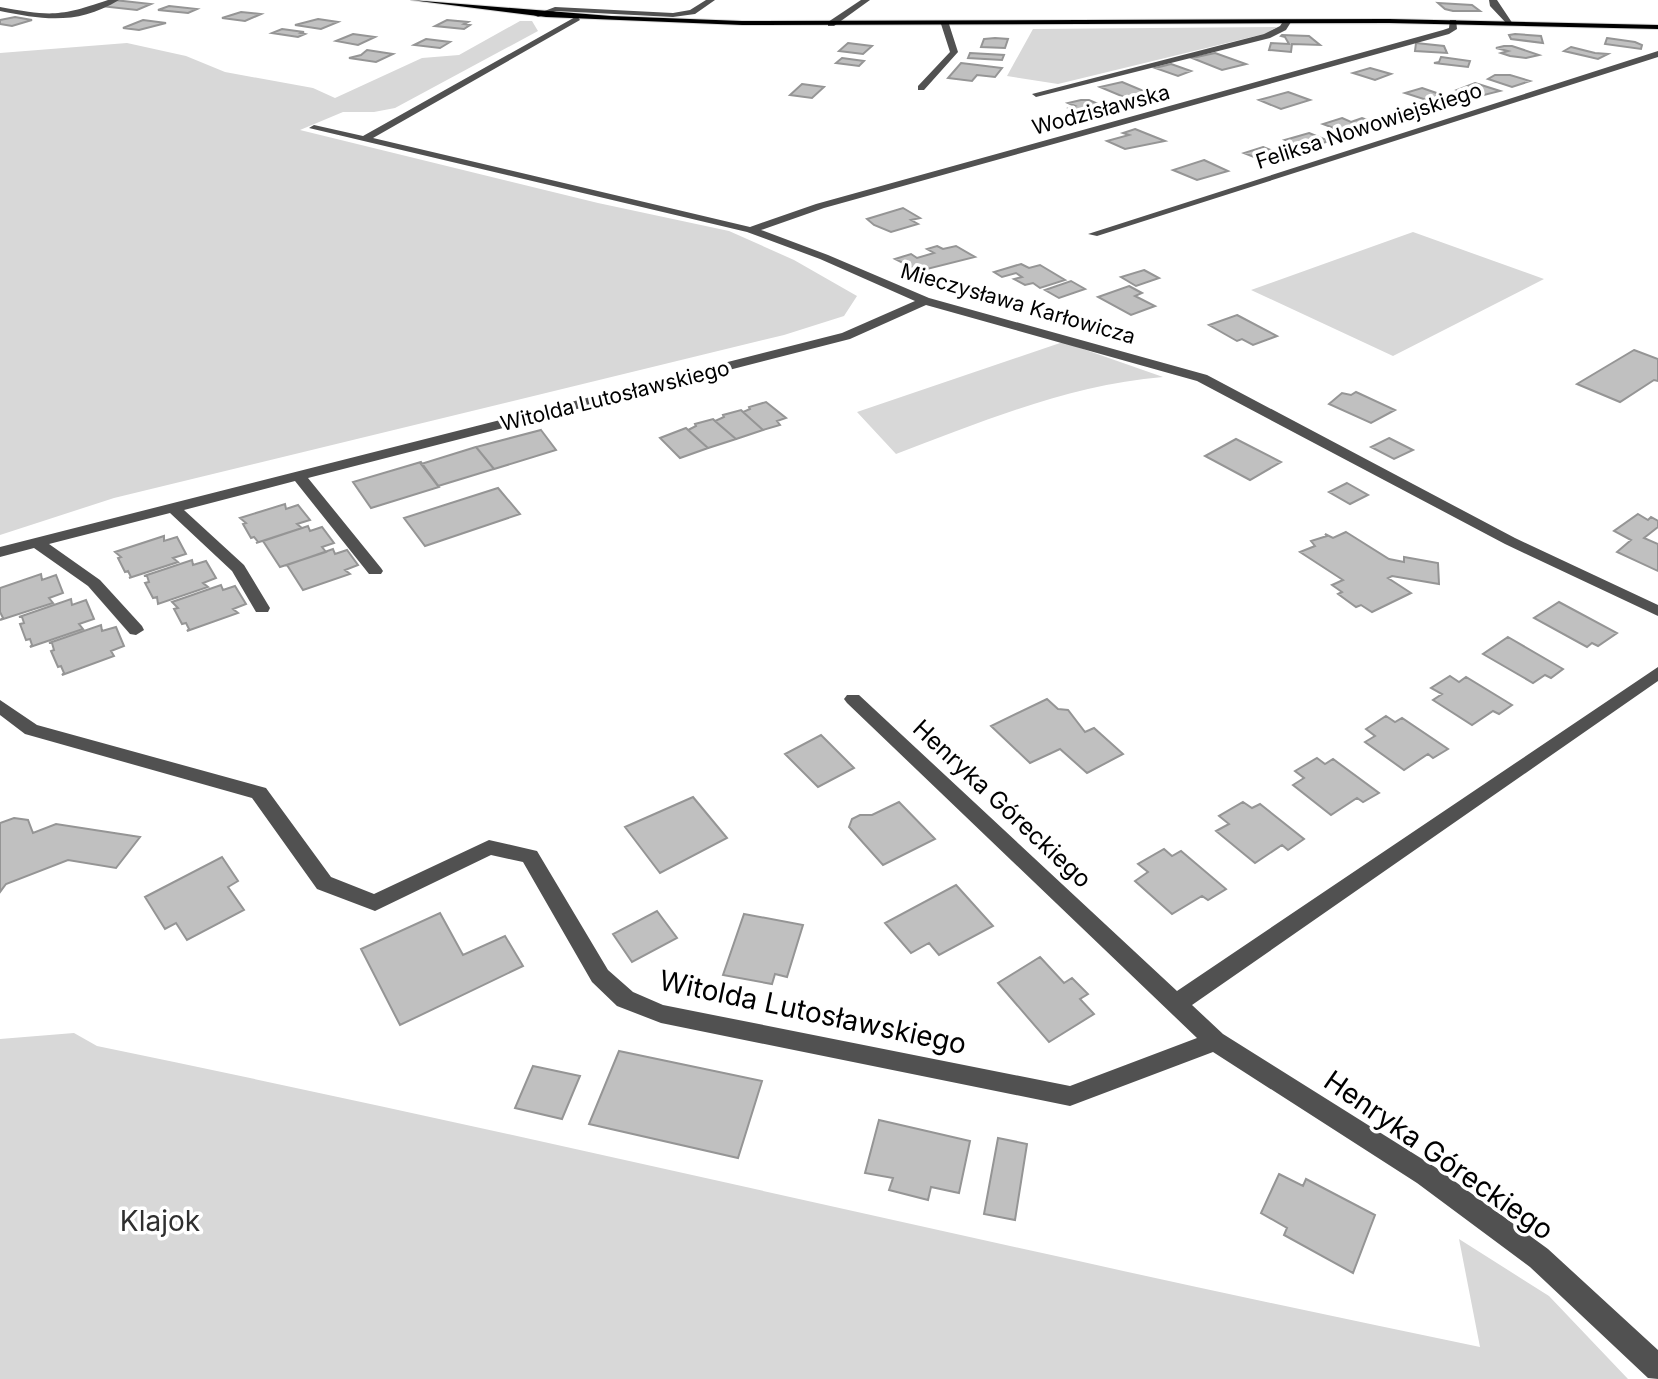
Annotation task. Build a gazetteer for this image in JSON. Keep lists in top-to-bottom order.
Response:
{
  "streets": {
    "main road": ["Wodzisławska"],
    "street": [
      "Feliksa Nowowiejskiego",
      "Mieczysława Karłowicza",
      "Witolda Lutosławskiego",
      "Henryka Góreckiego"
    ]
  },
  "crossings": [
    ["Wodzisławska", "Mieczysława Karłowicza"],
    ["Mieczysława Karłowicza", "Witolda Lutosławskiego"],
    ["Witolda Lutosławskiego", "Henryka Góreckiego"]
  ],
  "parks": ["Klajok"]
}
